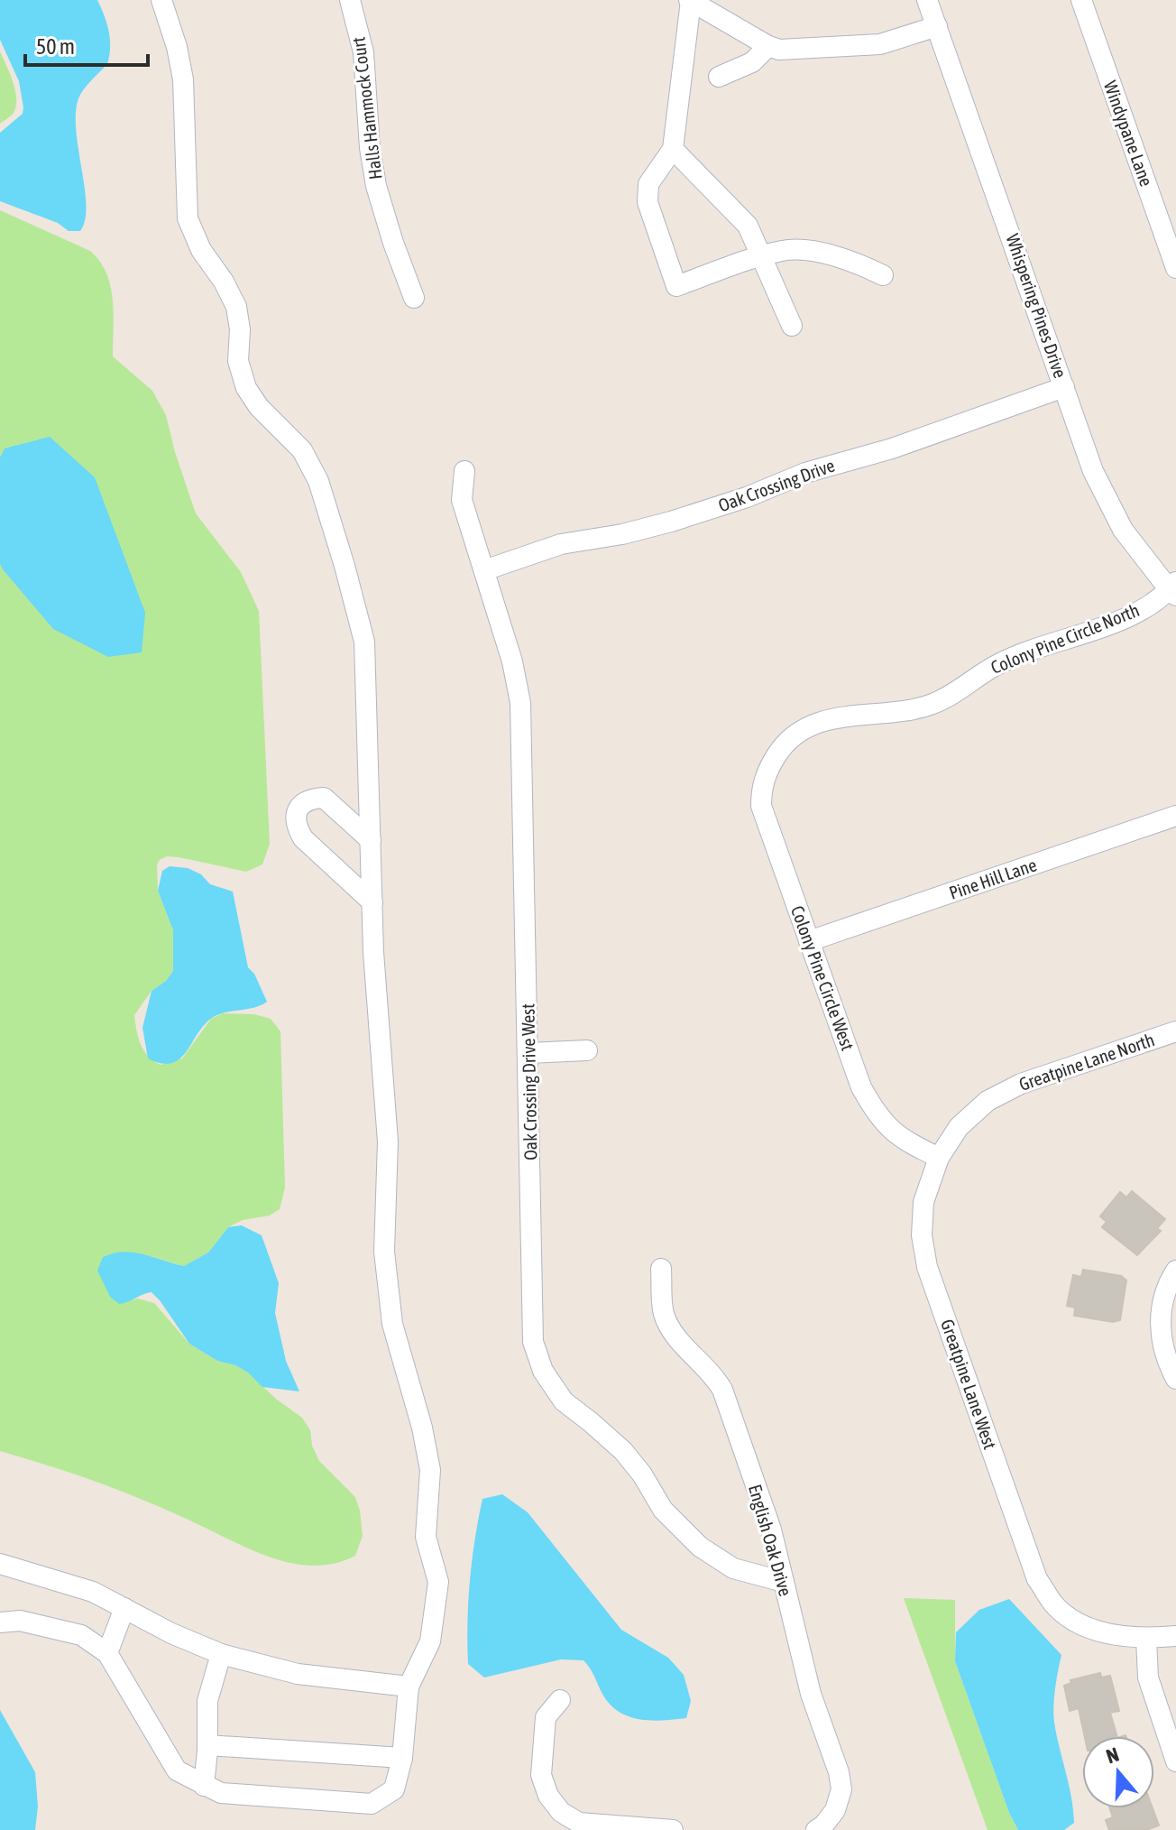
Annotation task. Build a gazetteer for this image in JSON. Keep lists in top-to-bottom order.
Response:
{
  "streets": {
    "street": [
      "Halls Hammock Court",
      "Windypane Lane",
      "Whispering Pines Drive",
      "Oak Crossing Drive",
      "Colony Pine Circle North",
      "Pine Hill Lane",
      "Colony Pine Circle West",
      "Greatpine Lane North",
      "Oak Crossing Drive West",
      "Greatpine Lane West",
      "English Oak Drive"
    ]
  },
  "crossings": [
    ["Whispering Pines Drive", "Oak Crossing Drive"],
    ["Whispering Pines Drive", "Colony Pine Circle North"],
    ["Oak Crossing Drive", "Oak Crossing Drive West"],
    ["Colony Pine Circle North", "Colony Pine Circle West"],
    ["Pine Hill Lane", "Colony Pine Circle West"],
    ["Colony Pine Circle West", "Greatpine Lane North"],
    ["Colony Pine Circle West", "Greatpine Lane West"],
    ["Greatpine Lane North", "Greatpine Lane West"],
    ["Oak Crossing Drive West", "English Oak Drive"]
  ],
  "scale_bar": "50 m",
  "north": "top"
}
